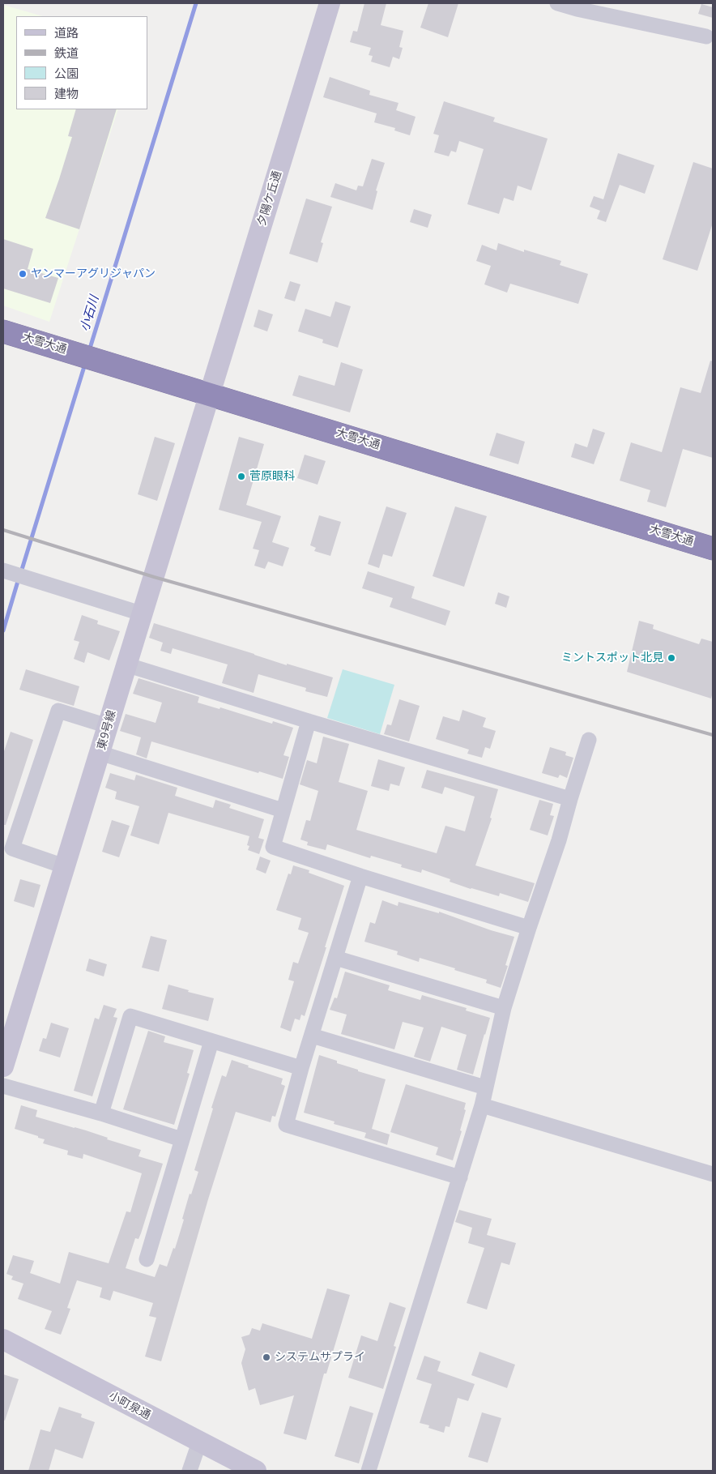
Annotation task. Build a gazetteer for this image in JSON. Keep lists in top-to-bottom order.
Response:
{
  "streets": {
    "highway": ["大雪大通"],
    "street": ["夕陽ケ丘通", "東9号線", "小町泉通"]
  },
  "crossings": [
    ["夕陽ケ丘通", "大雪大通"],
    ["夕陽ケ丘通", "東9号線"],
    ["大雪大通", "東9号線"]
  ],
  "water": ["小石川"],
  "places": [
    "ヤンマーアグリジャパン",
    "菅原眼科",
    "ミントスポット北見",
    "システムサプライ"
  ],
  "legend": [
    "道路",
    "鉄道",
    "公園",
    "建物"
  ]
}
